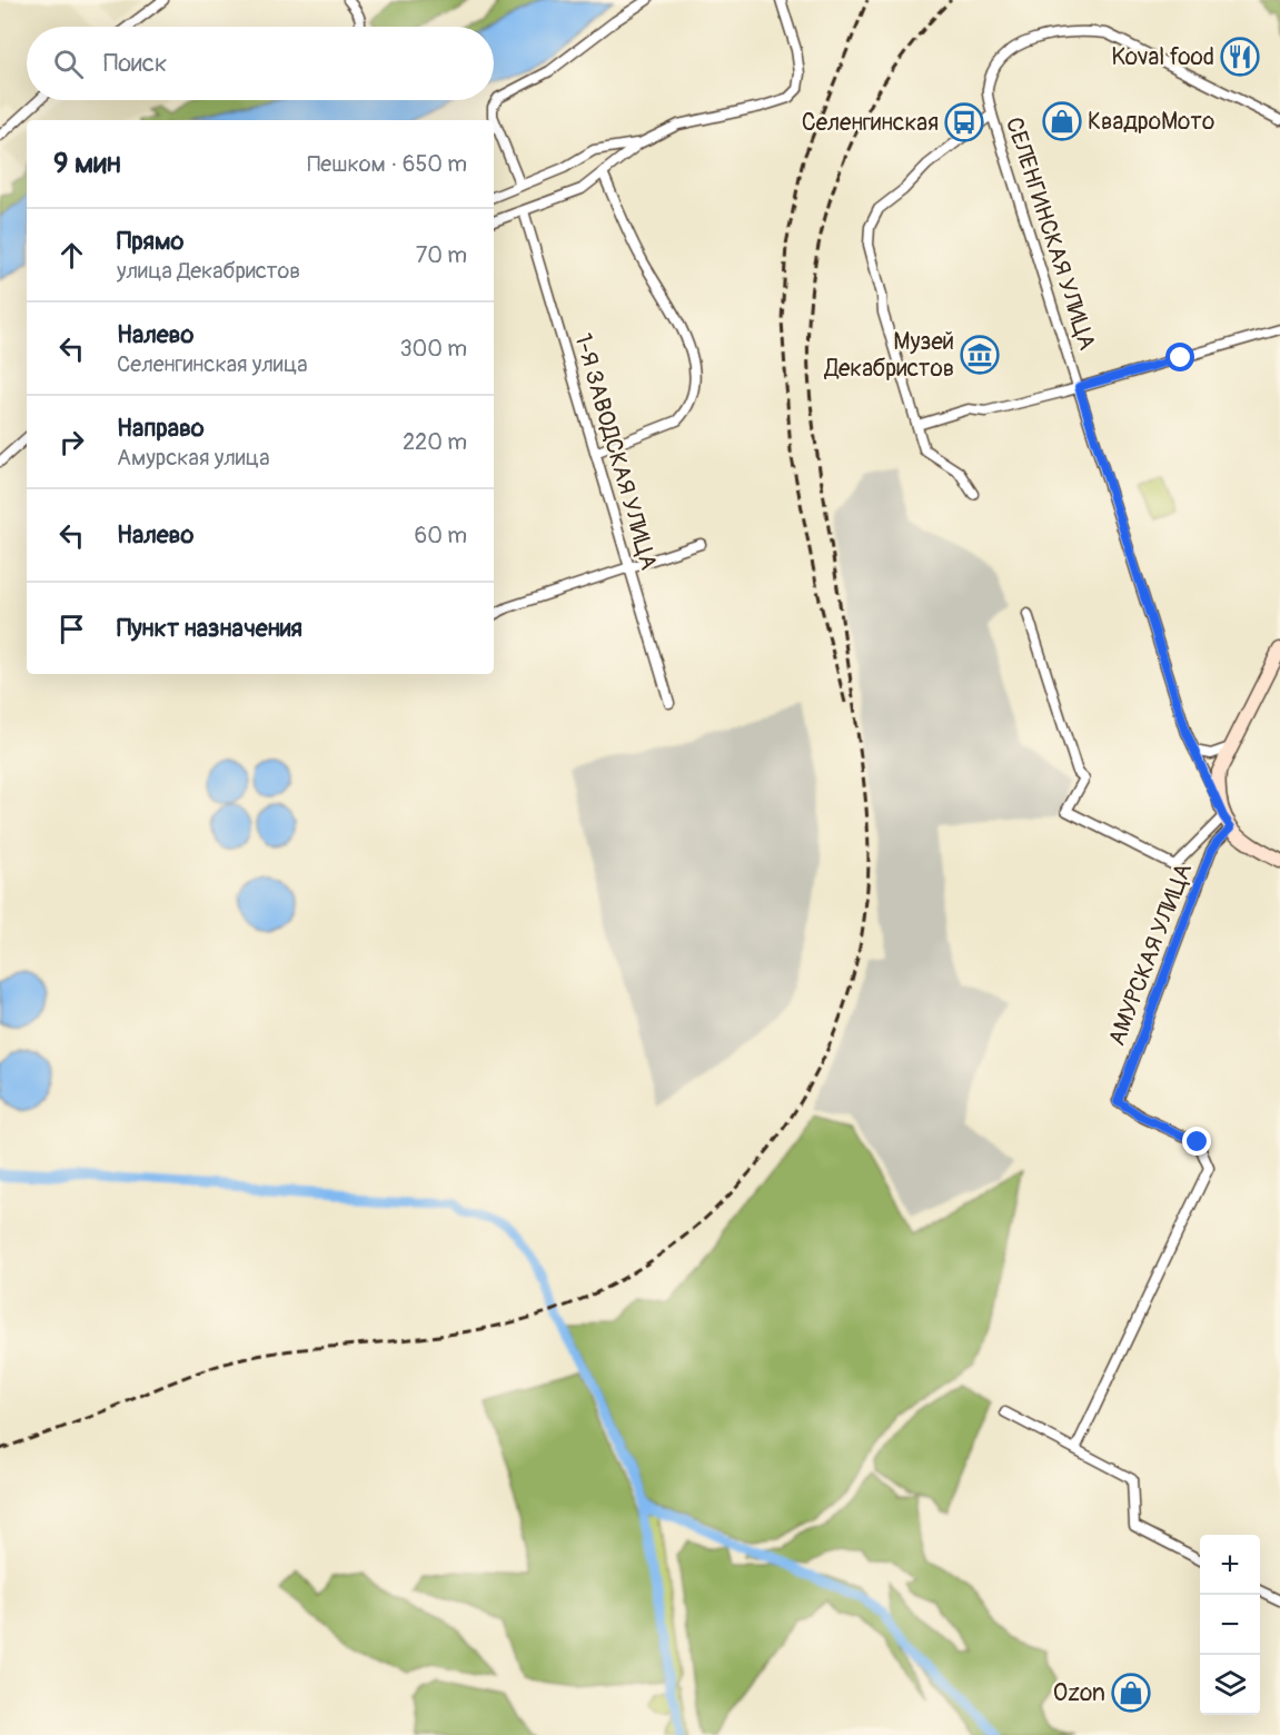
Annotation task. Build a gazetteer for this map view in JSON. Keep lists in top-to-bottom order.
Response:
{
  "streets": {
    "street": ["СЕЛЕНГИНСКАЯ УЛИЦА", "1-Я ЗАВОДСКАЯ УЛИЦА", "АМУРСКАЯ УЛИЦА"]
  },
  "crossings": [
    ["СЕЛЕНГИНСКАЯ УЛИЦА", "АМУРСКАЯ УЛИЦА"]
  ],
  "places": {
    "restaurant": ["Koval food"],
    "shop": ["КвадроМото", "Ozon"],
    "bus stop": ["Селенгинская"],
    "museum": ["Музей Декабристов"]
  },
  "page": {
    "search": "Поиск",
    "heading": ["9 мин", "Пешком · 650 m"],
    "list": [
      ["Прямо", "улица Декабристов", "70 m"],
      ["Налево", "Селенгинская улица", "300 m"],
      ["Направо", "Амурская улица", "220 m"],
      ["Налево", "60 m"],
      "Пункт назначения"
    ],
    "map_buttons": ["+", "−"]
  }
}
